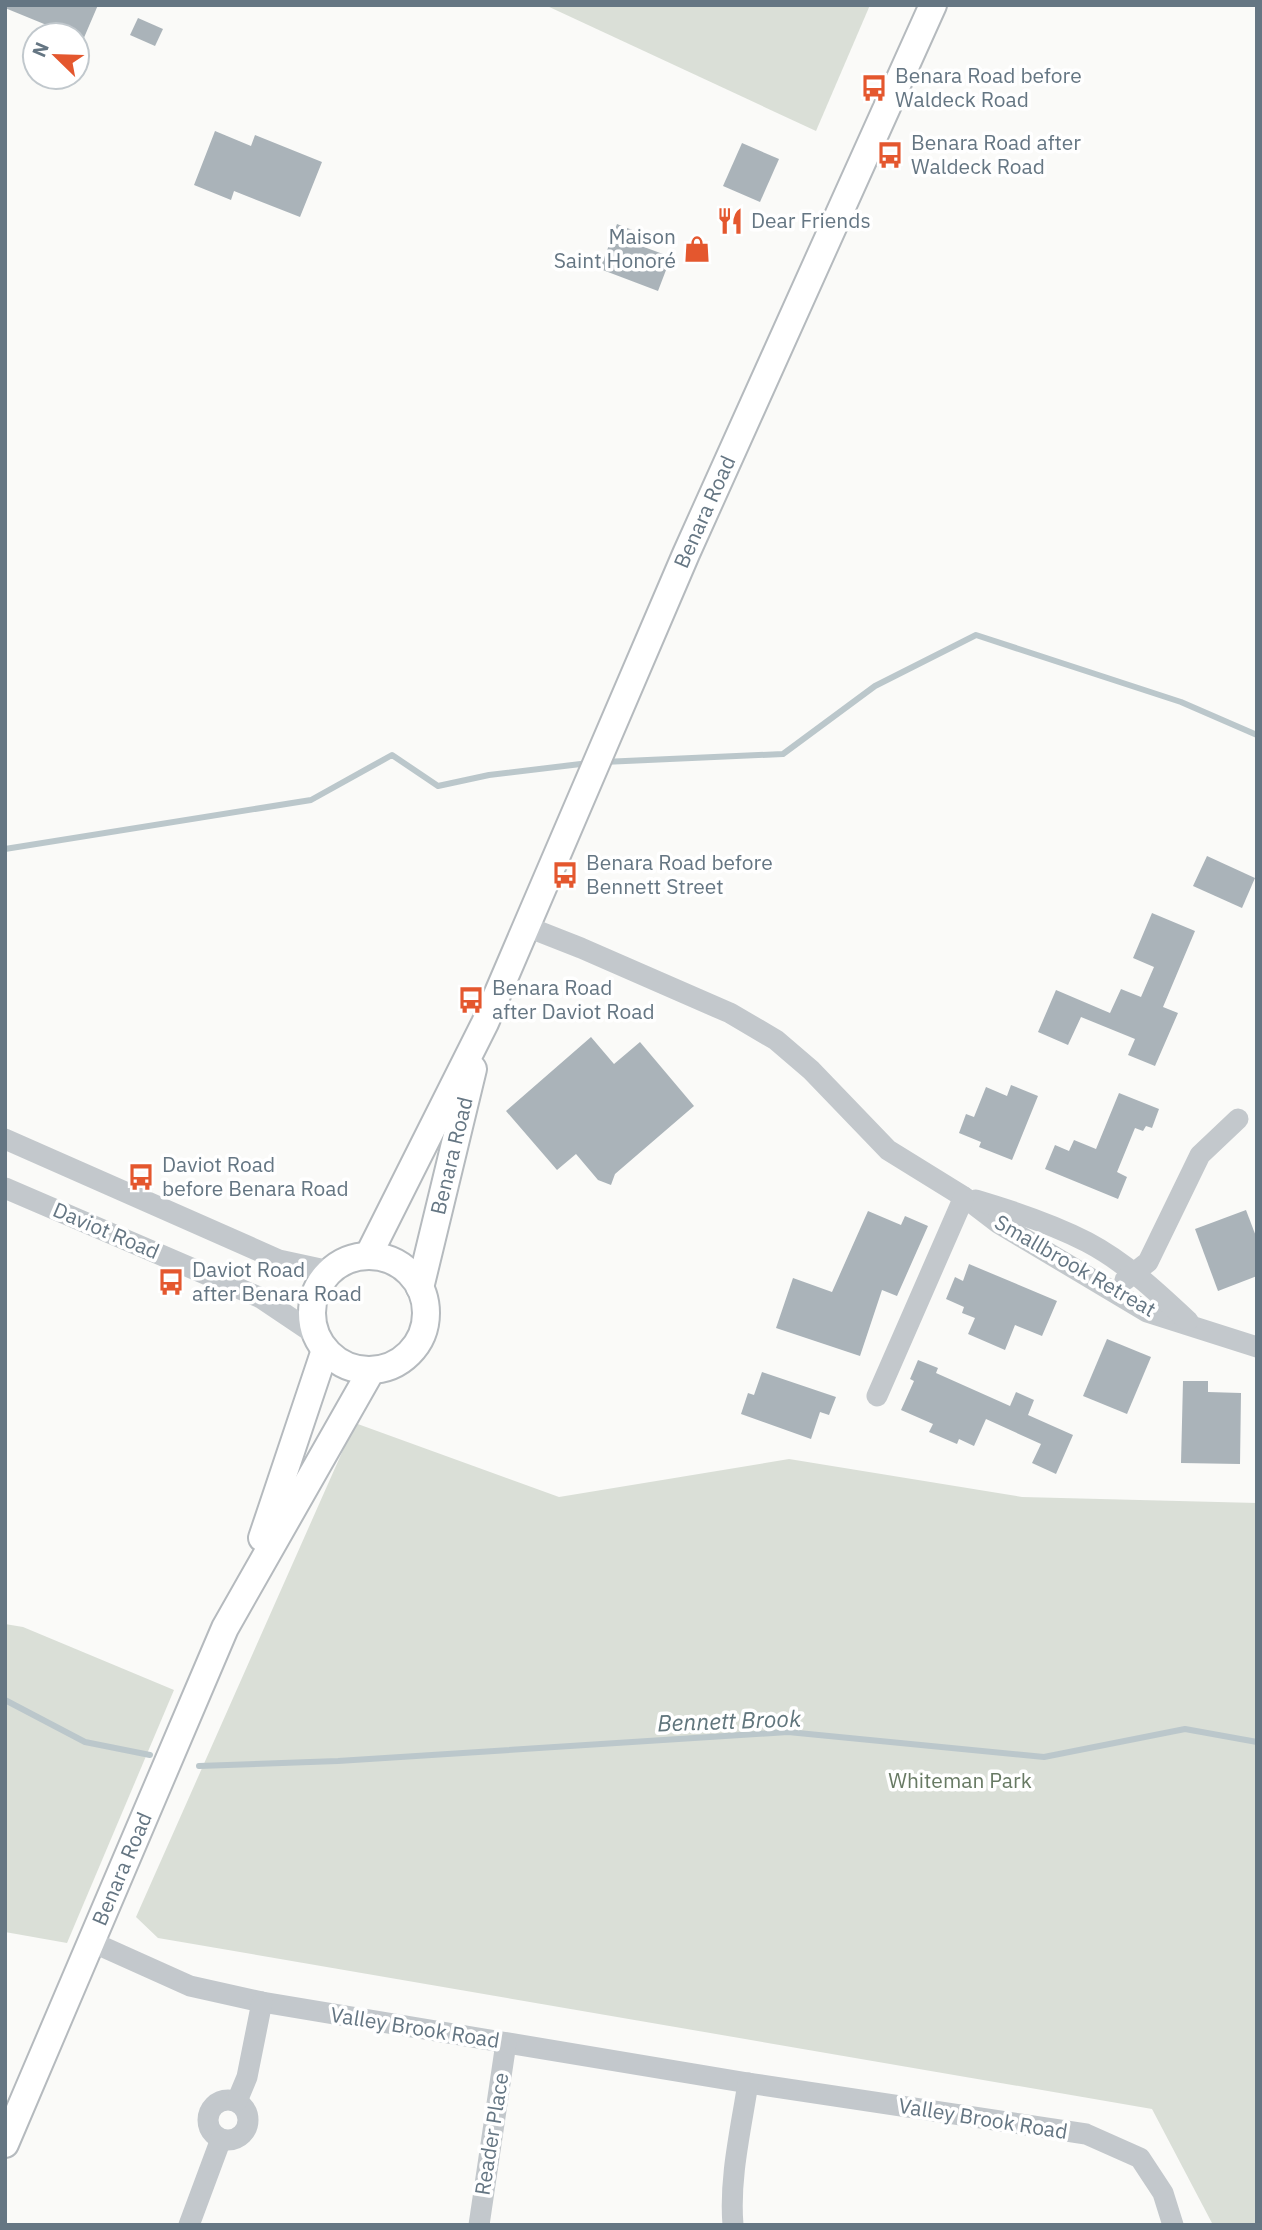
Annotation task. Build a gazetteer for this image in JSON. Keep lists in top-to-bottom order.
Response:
{
  "streets": {
    "main road": ["Benara Road"],
    "street": [
      "Daviot Road",
      "Smallbrook Retreat",
      "Valley Brook Road",
      "Reader Place"
    ]
  },
  "crossings": [
    ["Benara Road", "Daviot Road"],
    ["Benara Road", "Smallbrook Retreat"],
    ["Benara Road", "Valley Brook Road"],
    ["Valley Brook Road", "Reader Place"]
  ],
  "water": ["Bennett Brook"],
  "parks": ["Whiteman Park"],
  "places": {
    "bus stop": [
      "Benara Road before Waldeck Road",
      "Benara Road after Waldeck Road",
      "Benara Road before Bennett Street",
      "Benara Road after Daviot Road",
      "Daviot Road before Benara Road",
      "Daviot Road after Benara Road"
    ],
    "restaurant": ["Dear Friends"],
    "shop": ["Maison Saint Honoré"]
  },
  "north": "top left"
}
